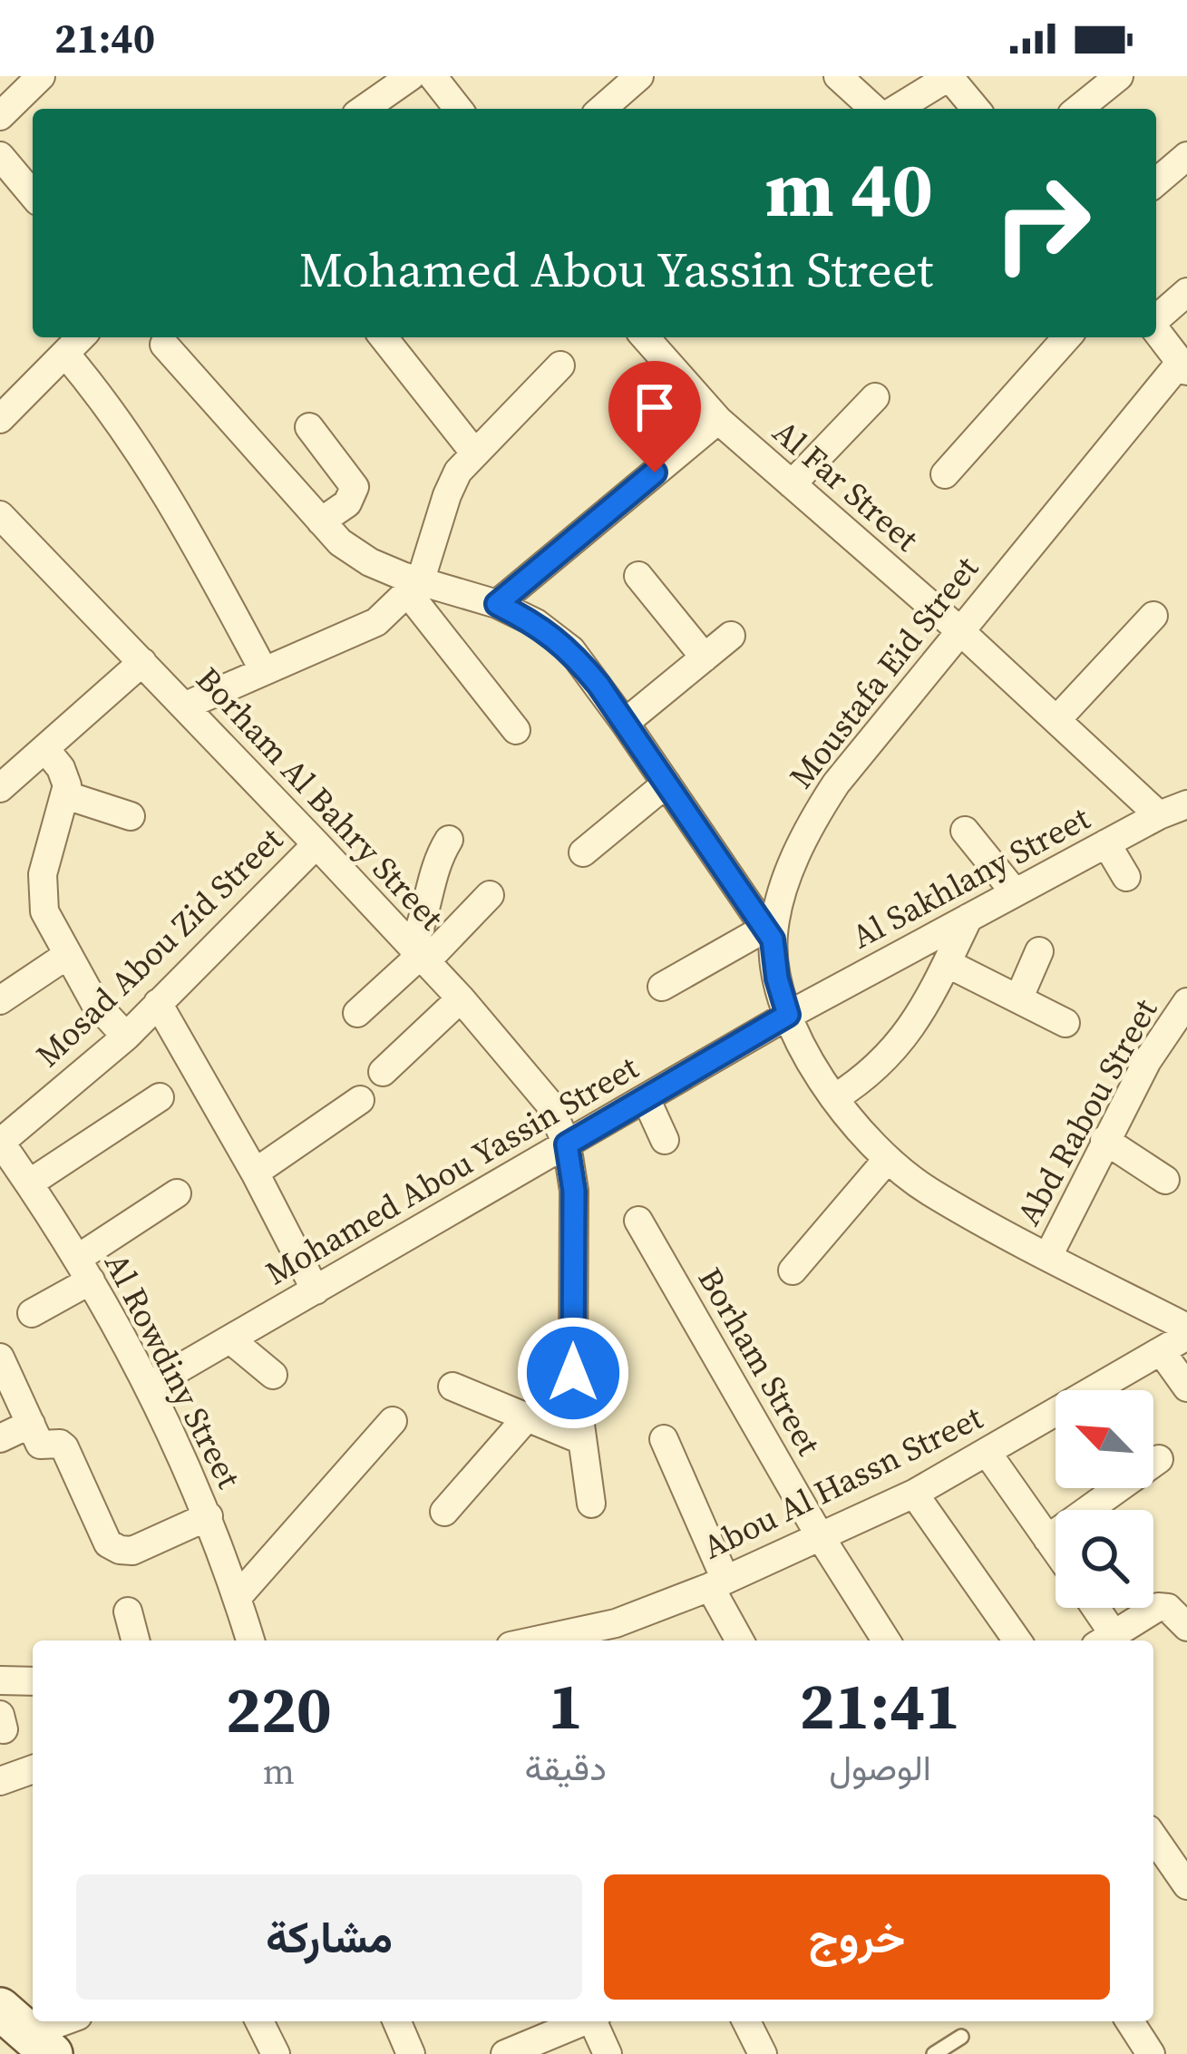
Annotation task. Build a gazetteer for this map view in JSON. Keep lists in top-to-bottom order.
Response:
{
  "streets": {
    "street": [
      "Al Far Street",
      "Moustafa Eid Street",
      "Borham Al Bahry Street",
      "Al Sakhlany Street",
      "Mosad Abou Zid Street",
      "Abd Rabou Street",
      "Mohamed Abou Yassin Street",
      "Borham Street",
      "Al Rowdiny Street",
      "Abou Al Hassn Street"
    ]
  },
  "crossings": [
    ["Al Far Street", "Moustafa Eid Street"],
    ["Al Far Street", "Al Sakhlany Street"],
    ["Moustafa Eid Street", "Al Sakhlany Street"],
    ["Moustafa Eid Street", "Abd Rabou Street"],
    ["Moustafa Eid Street", "Mohamed Abou Yassin Street"],
    ["Borham Al Bahry Street", "Mosad Abou Zid Street"],
    ["Borham Al Bahry Street", "Mohamed Abou Yassin Street"],
    ["Al Sakhlany Street", "Mohamed Abou Yassin Street"],
    ["Mosad Abou Zid Street", "Al Rowdiny Street"],
    ["Mohamed Abou Yassin Street", "Al Rowdiny Street"],
    ["Borham Street", "Abou Al Hassn Street"]
  ],
  "north": "top left",
  "page": {
    "status": "21:40",
    "turn": ["40 m", "Mohamed Abou Yassin Street"],
    "eta": [
      "21:41",
      "الوصول",
      "1",
      "دقيقة",
      "220",
      "m"
    ],
    "buttons": ["خروج", "مشاركة"]
  }
}
